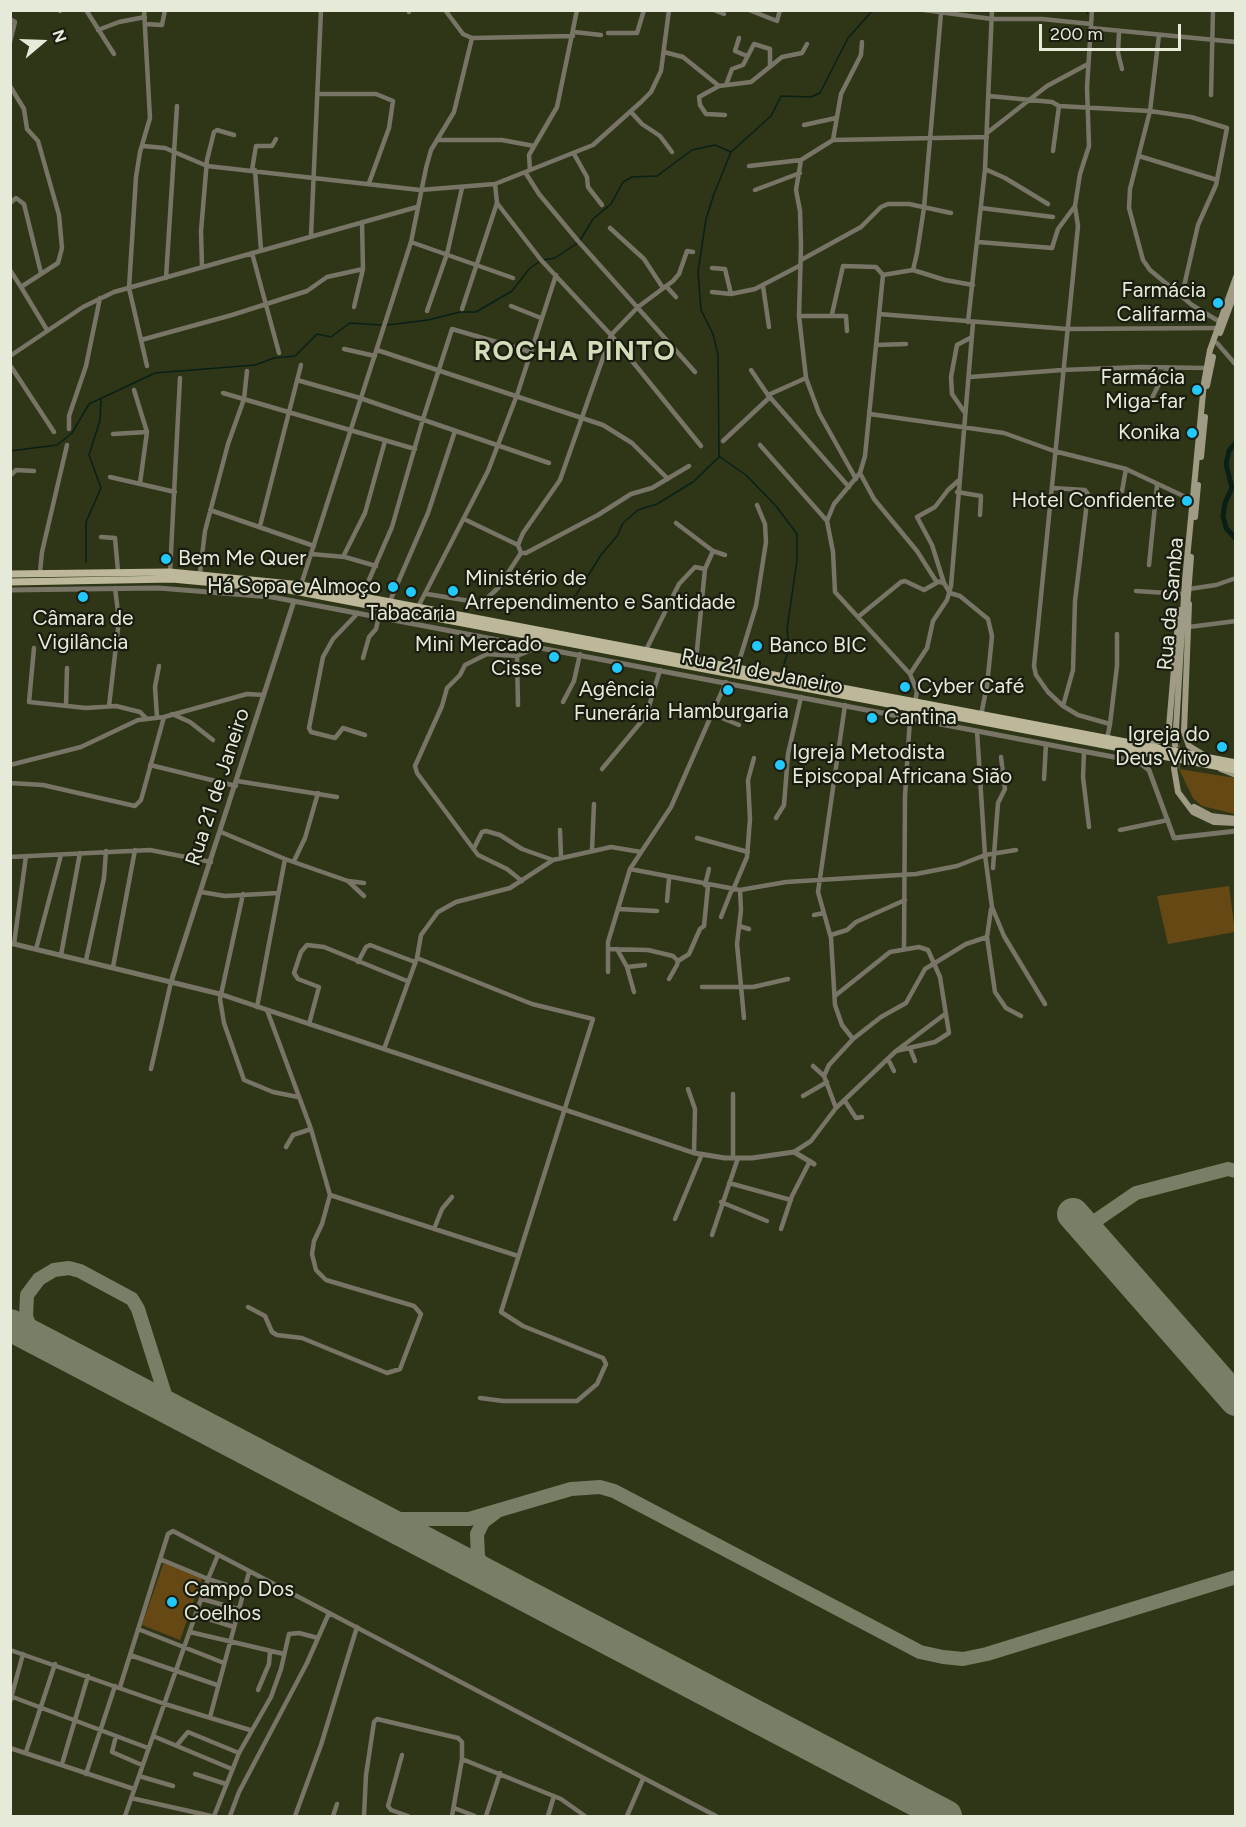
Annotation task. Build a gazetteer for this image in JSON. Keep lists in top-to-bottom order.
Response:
{
  "streets": {
    "main road": ["Rua da Samba", "Rua 21 de Janeiro"]
  },
  "districts": ["ROCHA PINTO"],
  "places": [
    "Farmácia Califarma",
    "Farmácia Miga-far",
    "Konika",
    "Hotel Confidente",
    "Bem Me Quer",
    "Há Sopa e Almoço",
    "Ministério de Arrependimento e Santidade",
    "Tabacaria",
    "Câmara de Vigilância",
    "Banco BIC",
    "Mini Mercado Cisse",
    "Agência Funerária",
    "Cyber Café",
    "Hamburgaria",
    "Cantina",
    "Igreja do Deus Vivo",
    "Igreja Metodista Episcopal Africana Sião",
    "Campo Dos Coelhos"
  ],
  "scale_bar": "200 m",
  "north": "right"
}
